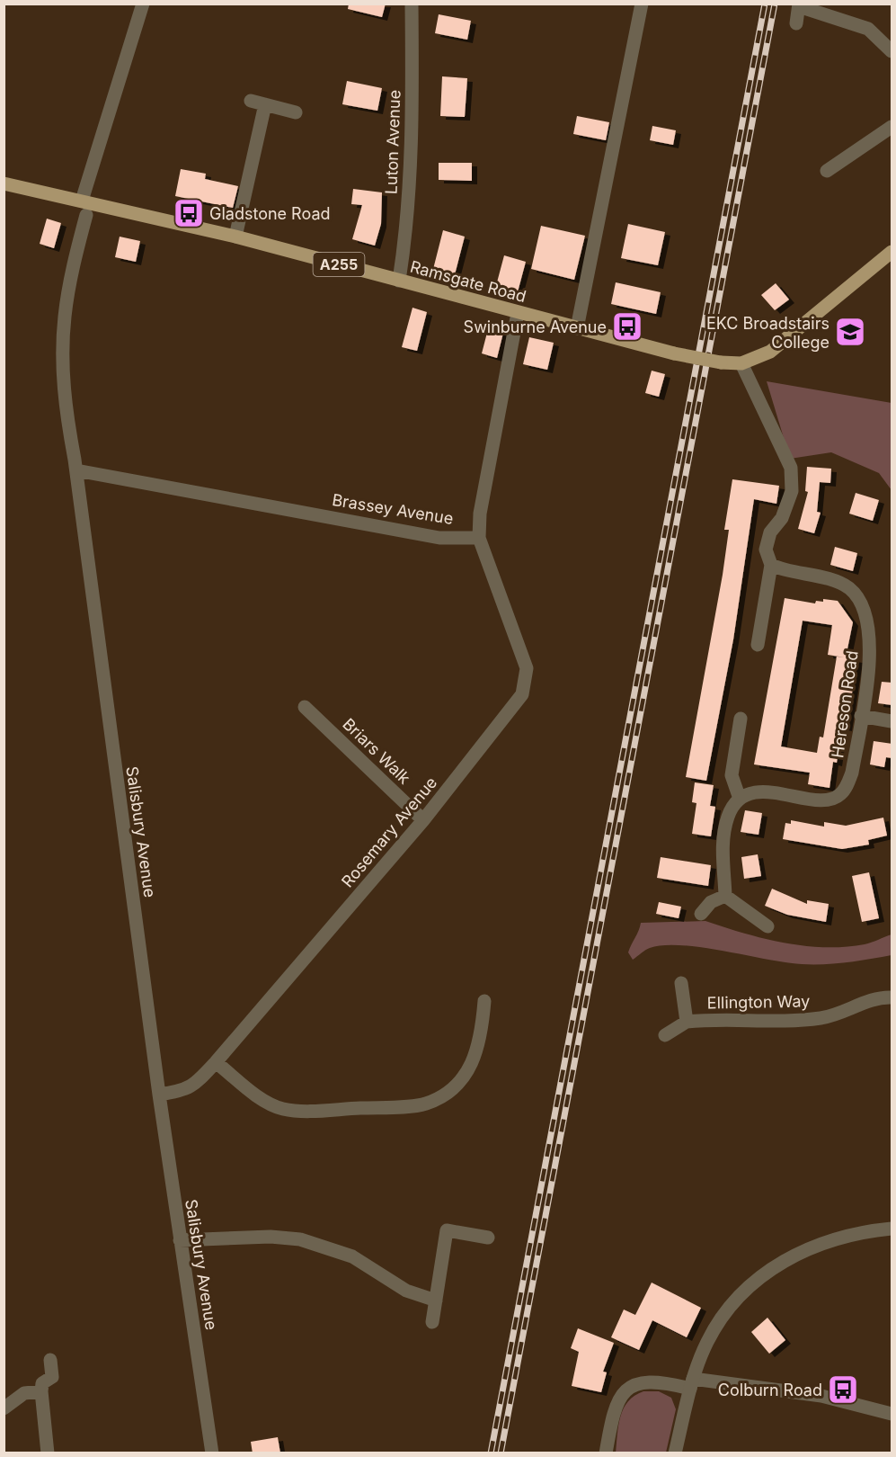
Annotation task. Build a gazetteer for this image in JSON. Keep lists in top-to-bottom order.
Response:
{
  "streets": {
    "main road": ["A255", "Ramsgate Road"],
    "street": [
      "Luton Avenue",
      "Brassey Avenue",
      "Hereson Road",
      "Briars Walk",
      "Salisbury Avenue",
      "Rosemary Avenue",
      "Ellington Way"
    ]
  },
  "crossings": [
    ["Luton Avenue", "Ramsgate Road"],
    ["Brassey Avenue", "Salisbury Avenue"],
    ["Brassey Avenue", "Rosemary Avenue"],
    ["Briars Walk", "Rosemary Avenue"],
    ["Salisbury Avenue", "Rosemary Avenue"]
  ],
  "places": {
    "bus stop": ["Gladstone Road", "Swinburne Avenue", "Colburn Road"],
    "school or university": ["EKC Broadstairs College"]
  }
}
